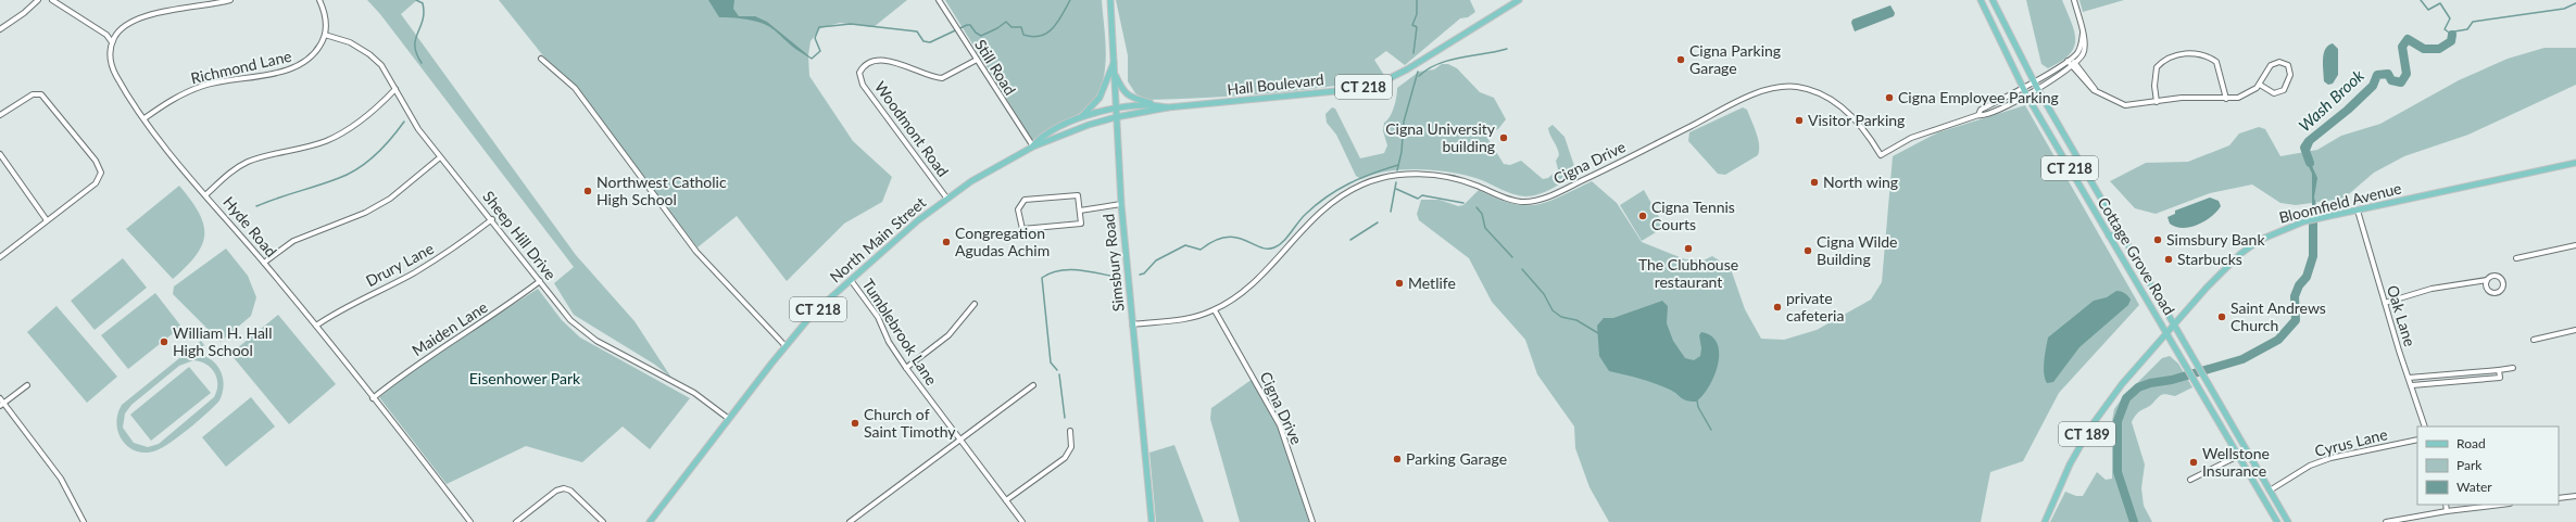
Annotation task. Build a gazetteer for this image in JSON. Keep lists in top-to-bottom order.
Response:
{
  "streets": {
    "main road": [
      "Hall Boulevard",
      "CT 218",
      "Bloomfield Avenue",
      "North Main Street",
      "Cottage Grove Road",
      "Simsbury Road",
      "CT 189"
    ],
    "street": [
      "Richmond Lane",
      "Still Road",
      "Woodmont Road",
      "Cigna Drive",
      "Hyde Road",
      "Sheep Hill Drive",
      "Drury Lane",
      "Oak Lane",
      "Maiden Lane",
      "Tumblebrook Lane",
      "Cyrus Lane"
    ]
  },
  "crossings": [
    ["Richmond Lane", "Hyde Road"],
    ["Richmond Lane", "Sheep Hill Drive"],
    ["Still Road", "Woodmont Road"],
    ["Still Road", "North Main Street"],
    ["Hall Boulevard", "North Main Street"],
    ["Hall Boulevard", "Simsbury Road"],
    ["Woodmont Road", "North Main Street"],
    ["Cigna Drive", "Cottage Grove Road"],
    ["Cigna Drive", "Simsbury Road"],
    ["Bloomfield Avenue", "Cottage Grove Road"],
    ["Bloomfield Avenue", "Oak Lane"],
    ["Hyde Road", "Drury Lane"],
    ["Hyde Road", "Maiden Lane"],
    ["Sheep Hill Drive", "North Main Street"],
    ["Sheep Hill Drive", "Drury Lane"],
    ["Sheep Hill Drive", "Maiden Lane"],
    ["North Main Street", "Simsbury Road"],
    ["North Main Street", "Tumblebrook Lane"],
    ["Cottage Grove Road", "Cyrus Lane"]
  ],
  "water": ["Wash Brook"],
  "parks": ["Eisenhower Park"],
  "places": [
    "Cigna Parking Garage",
    "Cigna Employee Parking",
    "Visitor Parking",
    "Cigna University building",
    "North wing",
    "Northwest Catholic High School",
    "Cigna Tennis Courts",
    "Simsbury Bank",
    "Congregation Agudas Achim",
    "The Clubhouse restaurant",
    "Cigna Wilde Building",
    "Starbucks",
    "Metlife",
    "private cafeteria",
    "Saint Andrews Church",
    "William H. Hall High School",
    "Church of Saint Timothy",
    "Parking Garage",
    "Wellstone Insurance"
  ],
  "legend": ["Road", "Park", "Water"]
}
